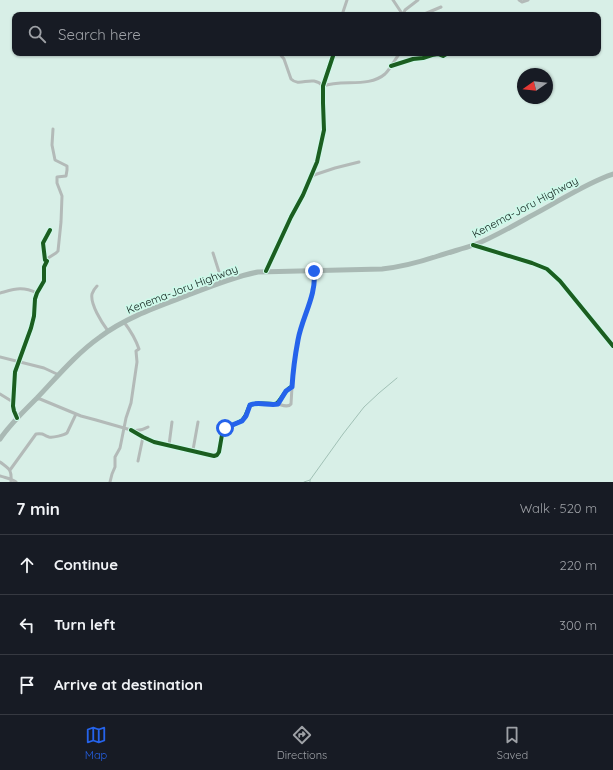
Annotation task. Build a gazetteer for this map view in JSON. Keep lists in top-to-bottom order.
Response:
{
  "streets": {
    "highway": ["Kenema-Joru Highway"]
  },
  "north": "left",
  "page": {
    "search": "Search here",
    "heading": ["7 min", "Walk · 520 m"],
    "list": [
      ["Continue", "220 m"],
      ["Turn left", "300 m"],
      "Arrive at destination"
    ],
    "nav": ["Map", "Directions", "Saved"]
  }
}
